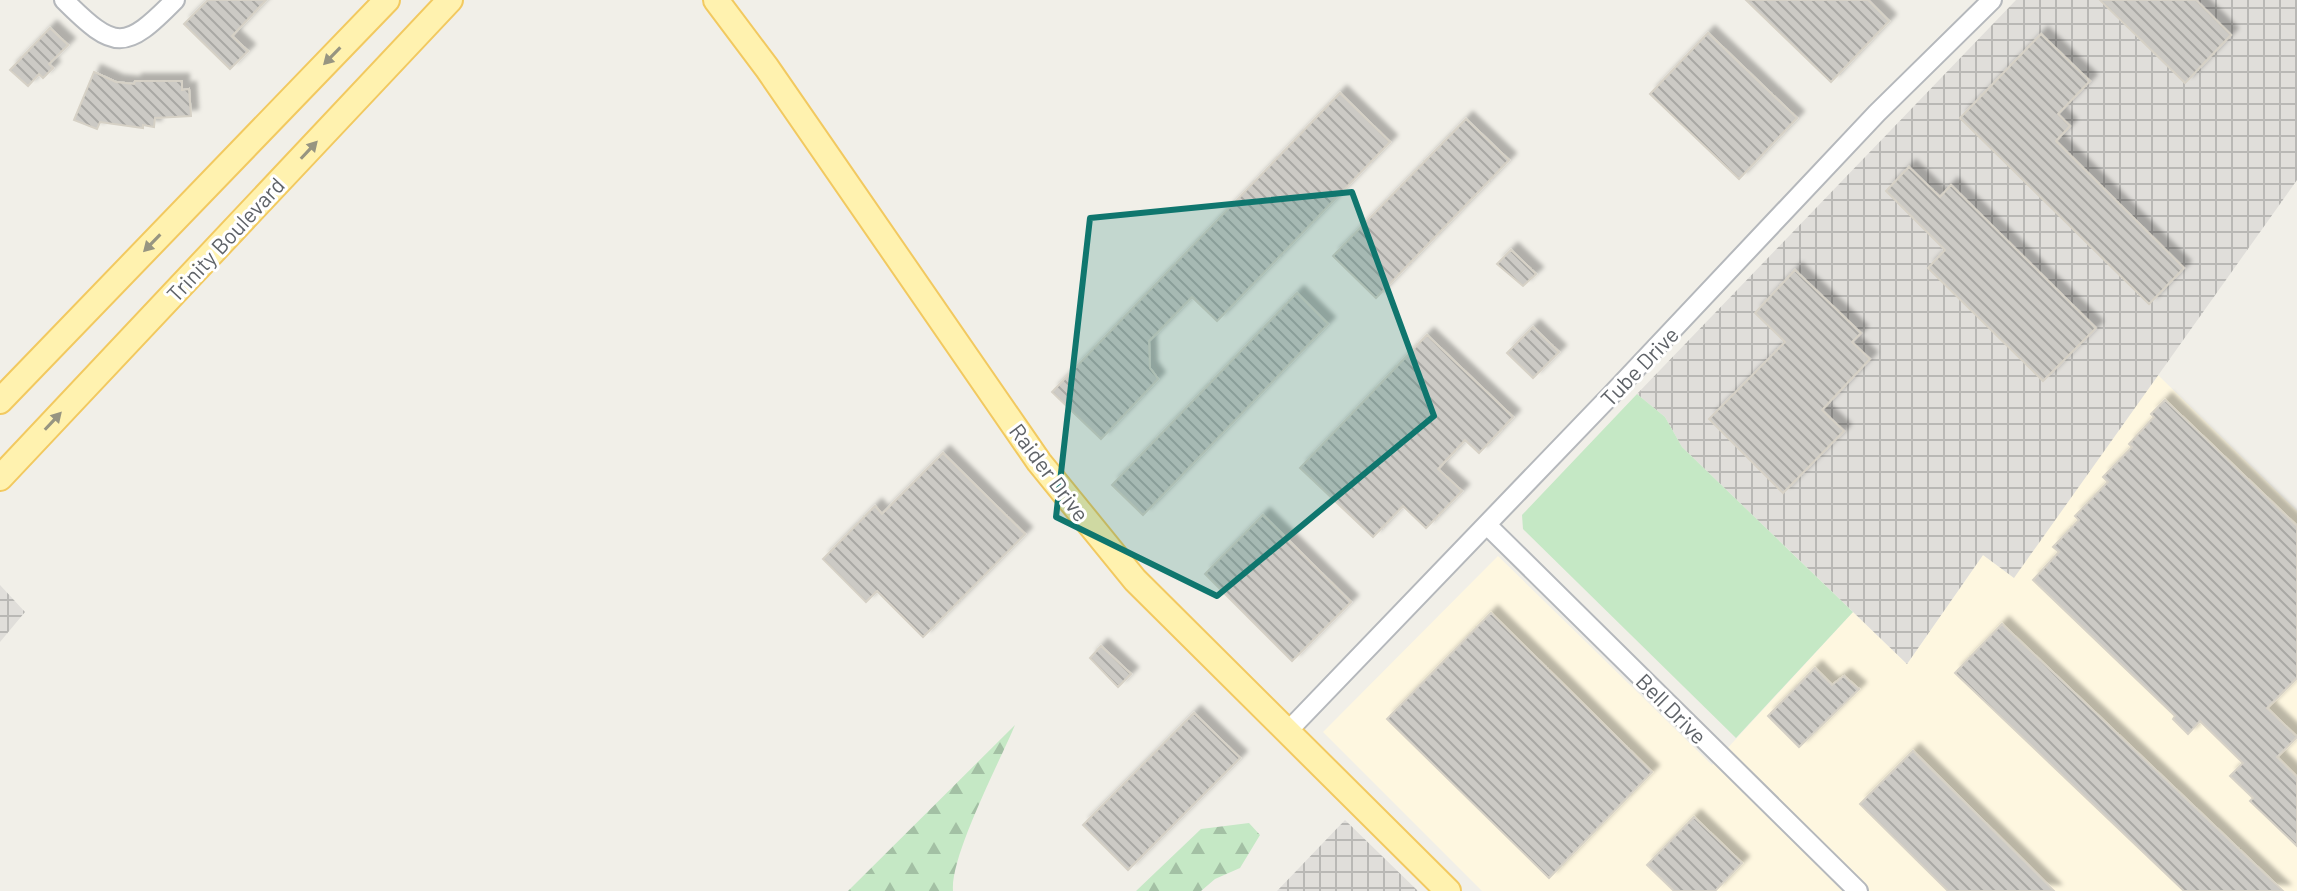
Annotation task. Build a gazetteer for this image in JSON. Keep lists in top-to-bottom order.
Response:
{
  "streets": {
    "main road": ["Trinity Boulevard", "Raider Drive"],
    "street": ["Tube Drive", "Bell Drive"]
  },
  "crossings": [
    ["Tube Drive", "Raider Drive"],
    ["Tube Drive", "Bell Drive"]
  ]
}
